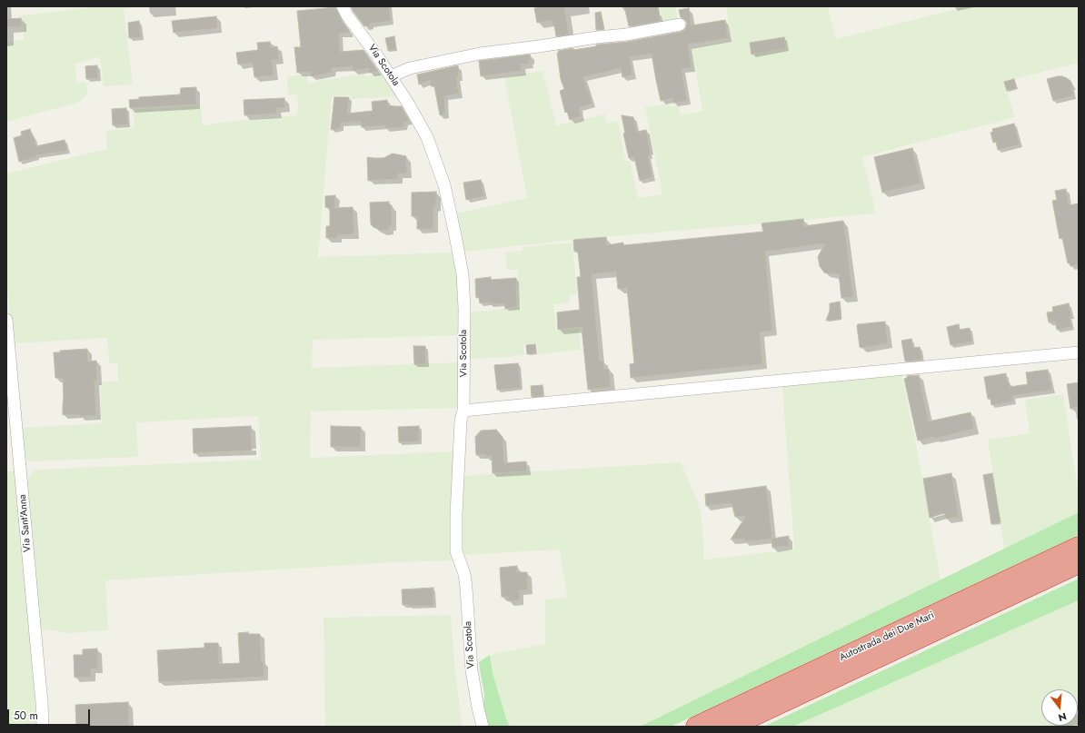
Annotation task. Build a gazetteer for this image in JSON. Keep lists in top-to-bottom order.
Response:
{
  "streets": {
    "highway": ["Autostrada dei Due Mari"],
    "street": ["Via Scotola", "Via Sant'Anna"]
  },
  "scale_bar": "50 m",
  "north": "bottom"
}
